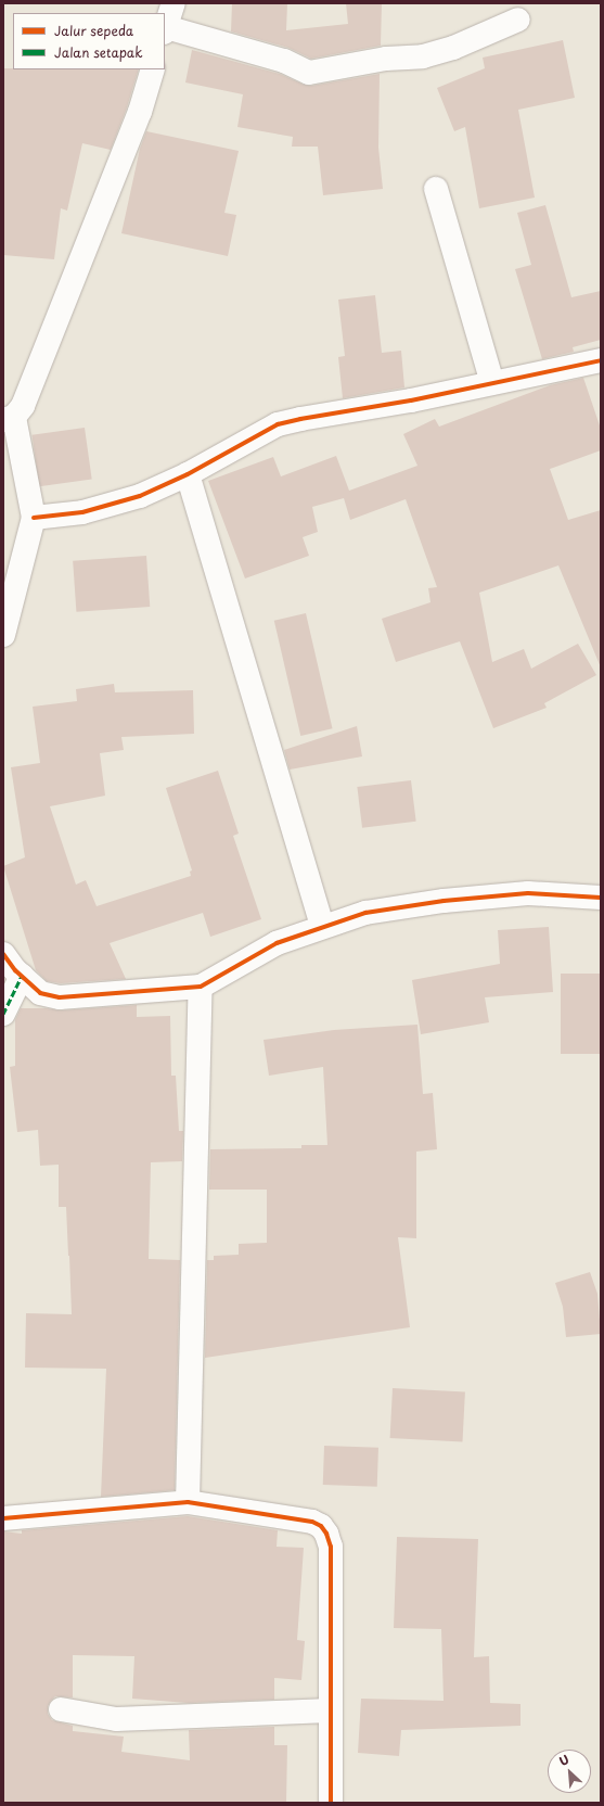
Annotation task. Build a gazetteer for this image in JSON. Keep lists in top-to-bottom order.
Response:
{
  "legend": ["Jalur sepeda", "Jalan setapak"],
  "north": "top left"
}
